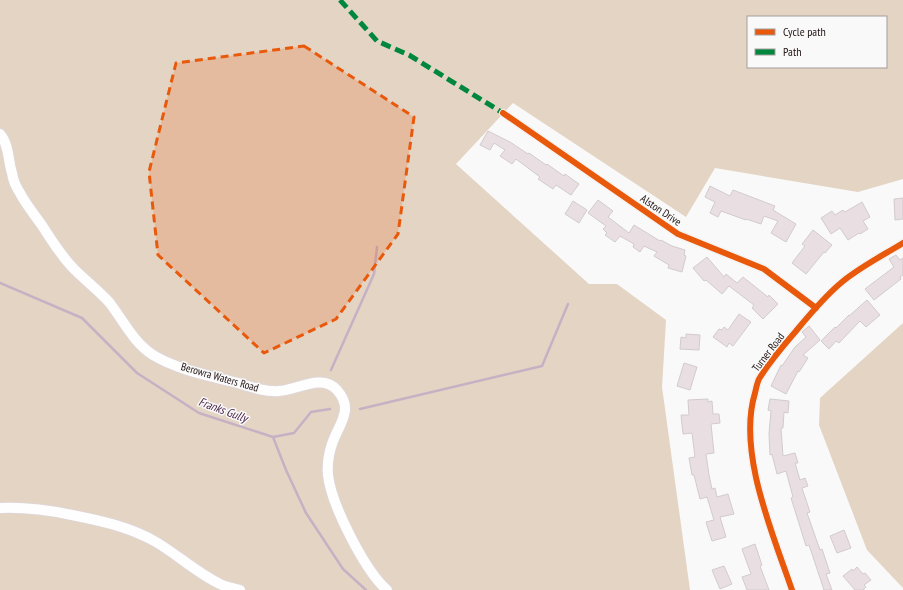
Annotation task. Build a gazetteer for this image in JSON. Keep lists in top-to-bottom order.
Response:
{
  "streets": {
    "main road": ["Berowra Waters Road"],
    "street": ["Alston Drive", "Turner Road"]
  },
  "crossings": [
    ["Alston Drive", "Turner Road"]
  ],
  "water": ["Franks Gully"],
  "legend": ["Cycle path", "Path"]
}
